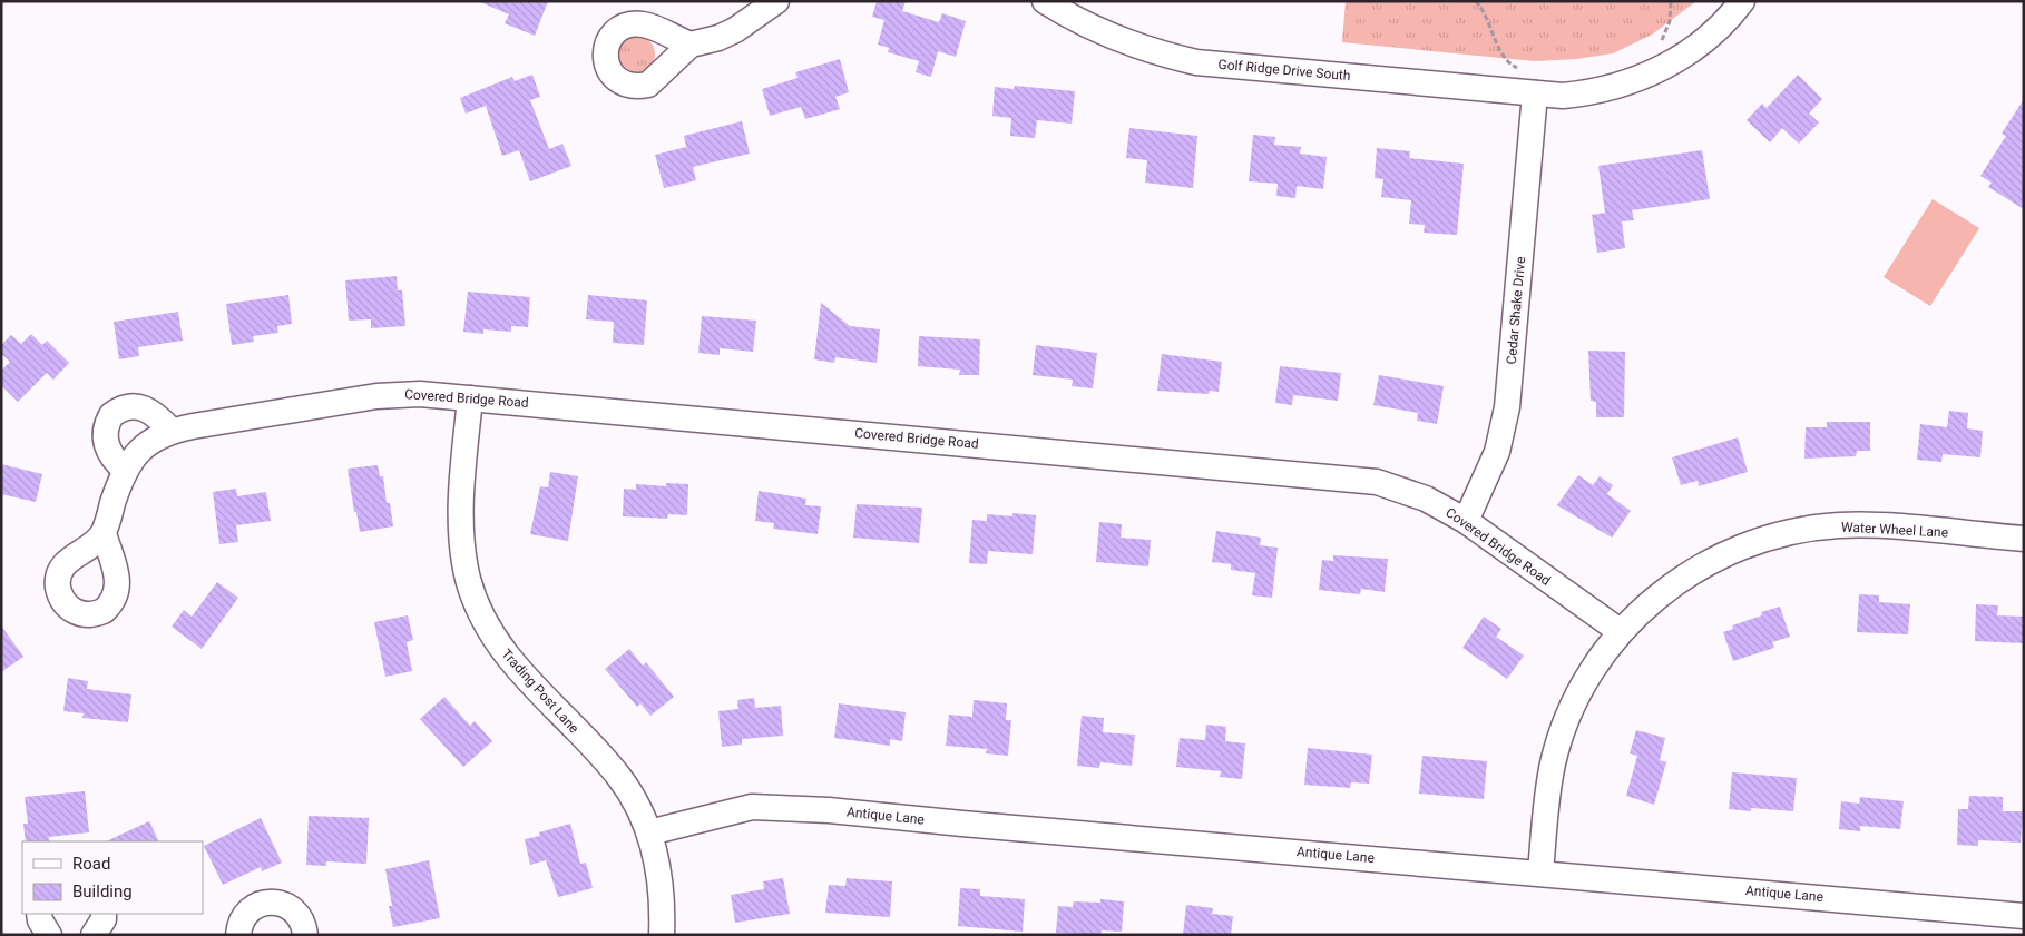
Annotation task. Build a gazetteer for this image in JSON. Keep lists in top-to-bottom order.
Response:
{
  "streets": {
    "street": [
      "Golf Ridge Drive South",
      "Cedar Shake Drive",
      "Covered Bridge Road",
      "Water Wheel Lane",
      "Trading Post Lane",
      "Antique Lane"
    ]
  },
  "crossings": [
    ["Golf Ridge Drive South", "Cedar Shake Drive"],
    ["Cedar Shake Drive", "Covered Bridge Road"],
    ["Covered Bridge Road", "Water Wheel Lane"],
    ["Covered Bridge Road", "Trading Post Lane"],
    ["Water Wheel Lane", "Antique Lane"],
    ["Trading Post Lane", "Antique Lane"]
  ],
  "legend": ["Road", "Building"]
}
